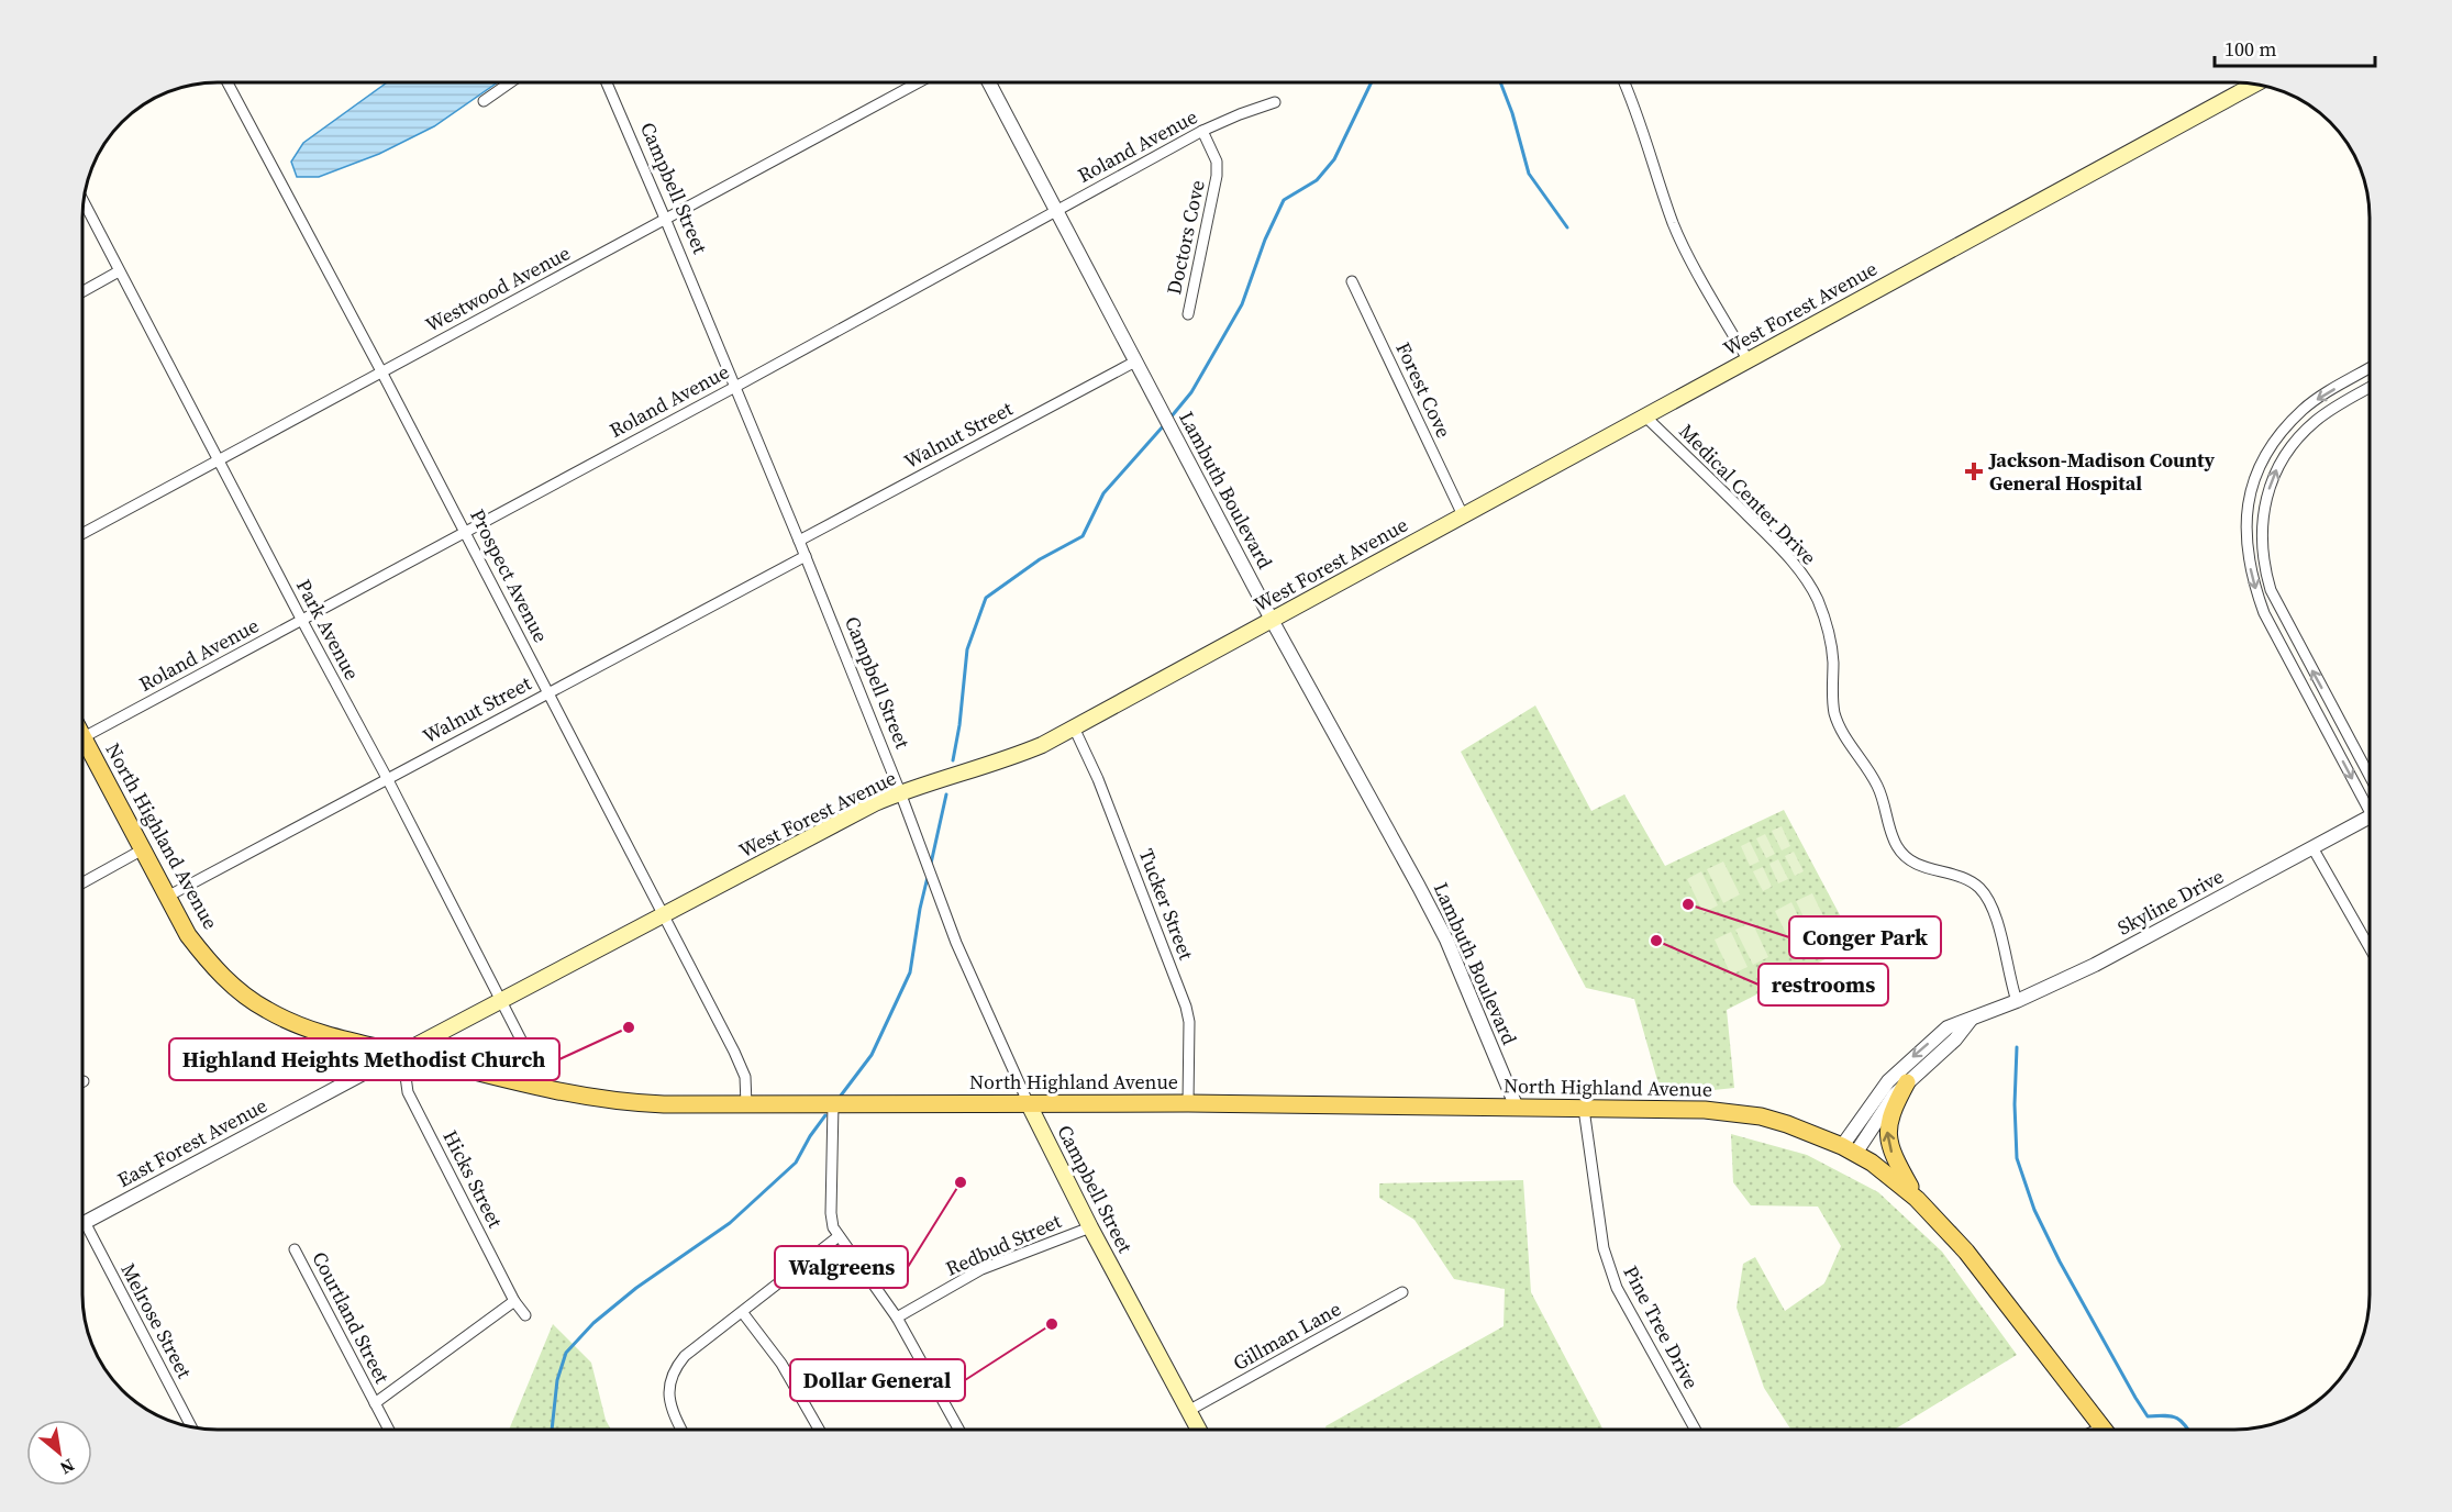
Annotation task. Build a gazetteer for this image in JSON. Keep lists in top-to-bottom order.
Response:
{
  "streets": {
    "main road": ["Campbell Street", "West Forest Avenue", "North Highland Avenue"],
    "street": [
      "Roland Avenue",
      "Doctors Cove",
      "Westwood Avenue",
      "Forest Cove",
      "Walnut Street",
      "Lambuth Boulevard",
      "Medical Center Drive",
      "Prospect Avenue",
      "Park Avenue",
      "Skyline Drive",
      "Tucker Street",
      "East Forest Avenue",
      "Hicks Street",
      "Redbud Street",
      "Courtland Street",
      "Melrose Street",
      "Pine Tree Drive",
      "Gillman Lane"
    ]
  },
  "crossings": [
    ["Roland Avenue", "Campbell Street"],
    ["Roland Avenue", "Doctors Cove"],
    ["Roland Avenue", "Lambuth Boulevard"],
    ["Roland Avenue", "Prospect Avenue"],
    ["Roland Avenue", "Park Avenue"],
    ["Roland Avenue", "North Highland Avenue"],
    ["Campbell Street", "Westwood Avenue"],
    ["Campbell Street", "West Forest Avenue"],
    ["Campbell Street", "Walnut Street"],
    ["Campbell Street", "North Highland Avenue"],
    ["Campbell Street", "Redbud Street"],
    ["Campbell Street", "Gillman Lane"],
    ["Westwood Avenue", "Prospect Avenue"],
    ["Westwood Avenue", "Park Avenue"],
    ["West Forest Avenue", "Forest Cove"],
    ["West Forest Avenue", "Lambuth Boulevard"],
    ["West Forest Avenue", "Medical Center Drive"],
    ["West Forest Avenue", "Prospect Avenue"],
    ["West Forest Avenue", "Park Avenue"],
    ["West Forest Avenue", "North Highland Avenue"],
    ["West Forest Avenue", "Tucker Street"],
    ["West Forest Avenue", "East Forest Avenue"],
    ["West Forest Avenue", "Hicks Street"],
    ["Walnut Street", "Lambuth Boulevard"],
    ["Walnut Street", "Prospect Avenue"],
    ["Walnut Street", "Park Avenue"],
    ["Walnut Street", "North Highland Avenue"],
    ["Lambuth Boulevard", "North Highland Avenue"],
    ["Medical Center Drive", "Skyline Drive"],
    ["Prospect Avenue", "North Highland Avenue"],
    ["Park Avenue", "North Highland Avenue"],
    ["North Highland Avenue", "Skyline Drive"],
    ["North Highland Avenue", "Tucker Street"],
    ["North Highland Avenue", "East Forest Avenue"],
    ["North Highland Avenue", "Hicks Street"],
    ["North Highland Avenue", "Pine Tree Drive"],
    ["East Forest Avenue", "Hicks Street"],
    ["East Forest Avenue", "Melrose Street"],
    ["Hicks Street", "Courtland Street"]
  ],
  "places": {
    "health": ["Jackson-Madison County General Hospital"],
    "other": [
      "Conger Park",
      "restrooms",
      "Highland Heights Methodist Church",
      "Walgreens",
      "Dollar General"
    ]
  },
  "scale_bar": "100 m",
  "north": "bottom right"
}
